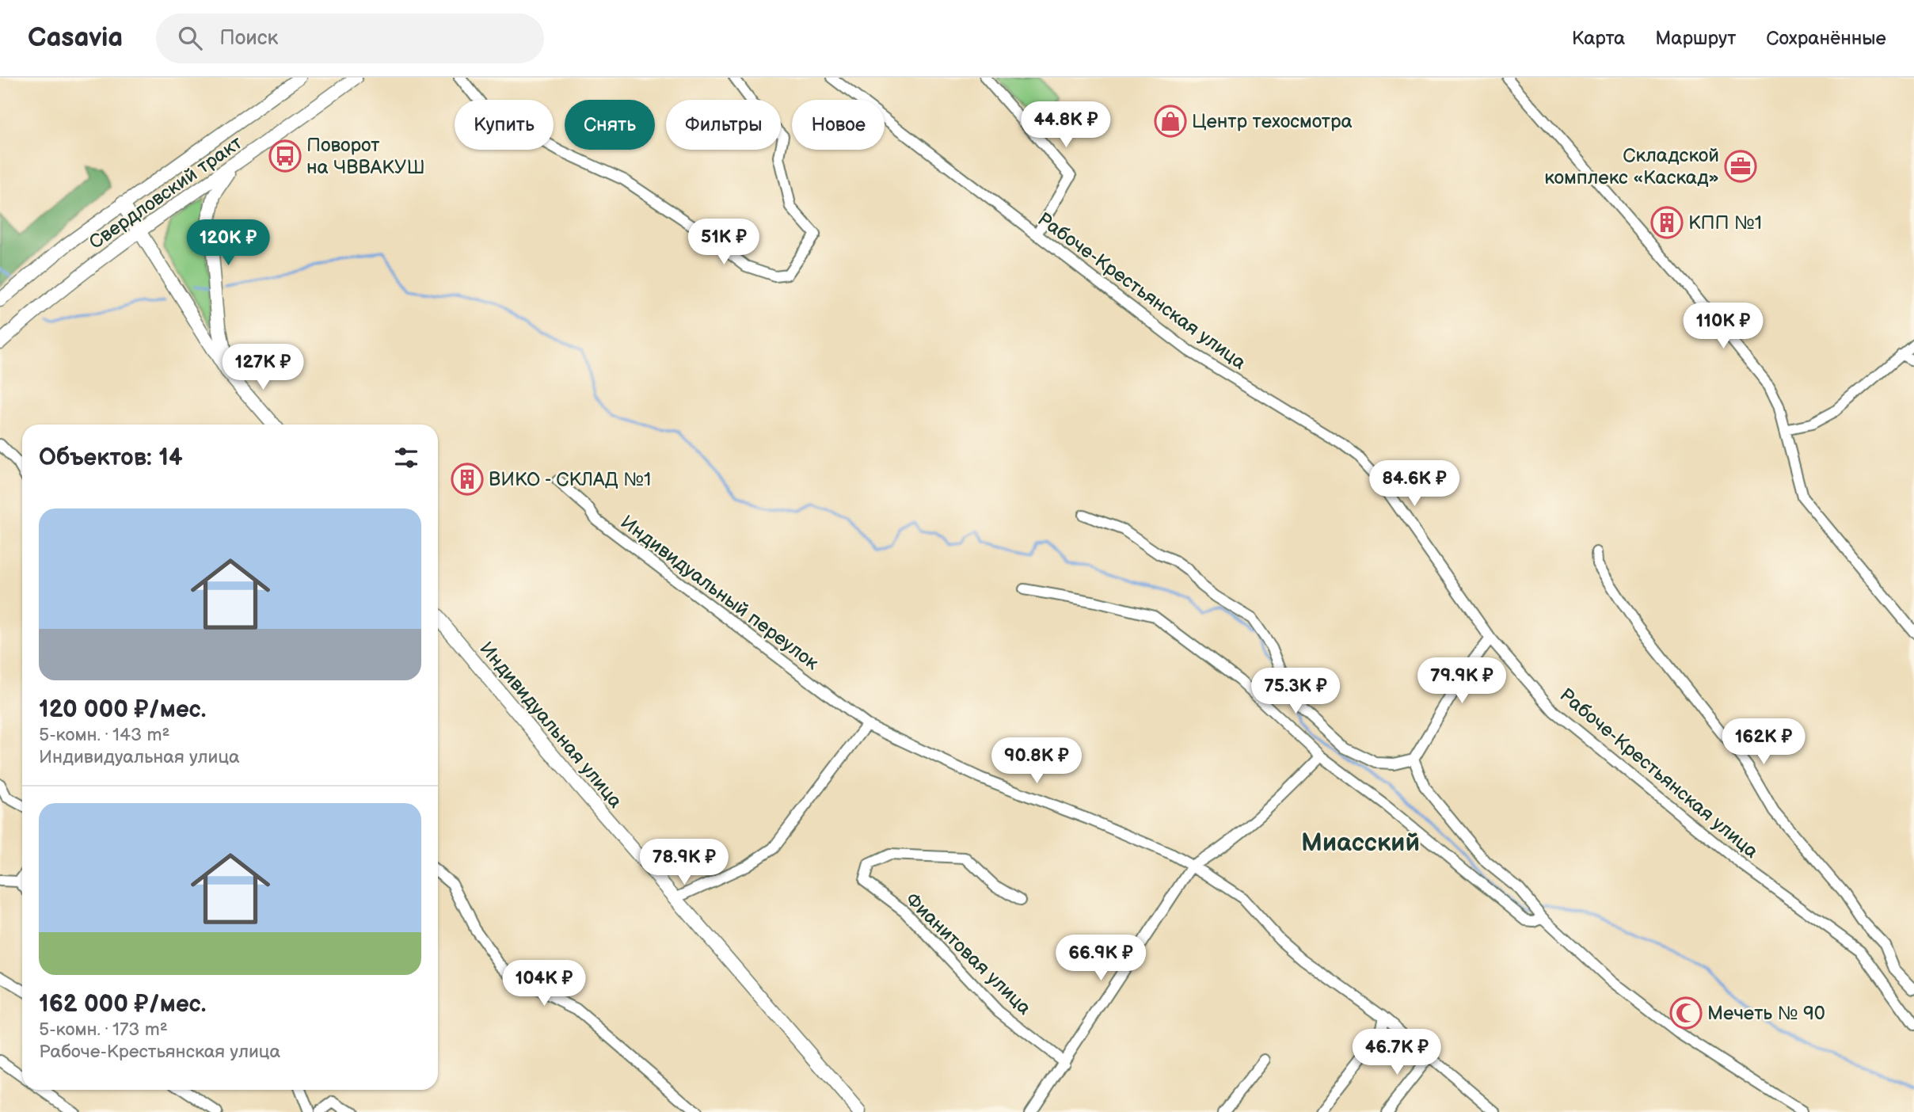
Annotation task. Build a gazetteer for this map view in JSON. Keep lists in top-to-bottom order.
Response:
{
  "streets": {
    "main road": ["Свердловский тракт", "Индивидуальная улица"],
    "street": ["Рабоче-Крестьянская улица", "Индивидуальный переулок", "Фианитовая улица"]
  },
  "districts": ["Миасский"],
  "places": {
    "shop": ["Центр техосмотра"],
    "bus stop": ["Поворот на ЧВВАКУШ"],
    "office": ["Складской комплекс «Каскад»"],
    "building": ["КПП №1", "ВИКО - СКЛАД №1"],
    "mosque": ["Мечеть № 90"]
  },
  "page": {
    "header": "Casavia",
    "search": "Поиск",
    "nav": ["Карта", "Маршрут", "Сохранённые"],
    "chip": [
      "Купить",
      "Снять",
      "Фильтры",
      "Новое"
    ],
    "price": [
      "44.8K ₽",
      "51K ₽",
      "120K ₽",
      "110K ₽",
      "127K ₽",
      "84.6K ₽",
      "79.9K ₽",
      "75.3K ₽",
      "162K ₽",
      "90.8K ₽",
      "78.9K ₽",
      "66.9K ₽",
      "104K ₽",
      "46.7K ₽"
    ],
    "heading": "Объектов: 14",
    "list": [
      {
        "name": "120 000 ₽/мес.",
        "note": "5-комн. · 143 m² · Индивидуальная улица"
      },
      {
        "name": "162 000 ₽/мес.",
        "note": "5-комн. · 173 m² · Рабоче-Крестьянская улица"
      }
    ]
  }
}
